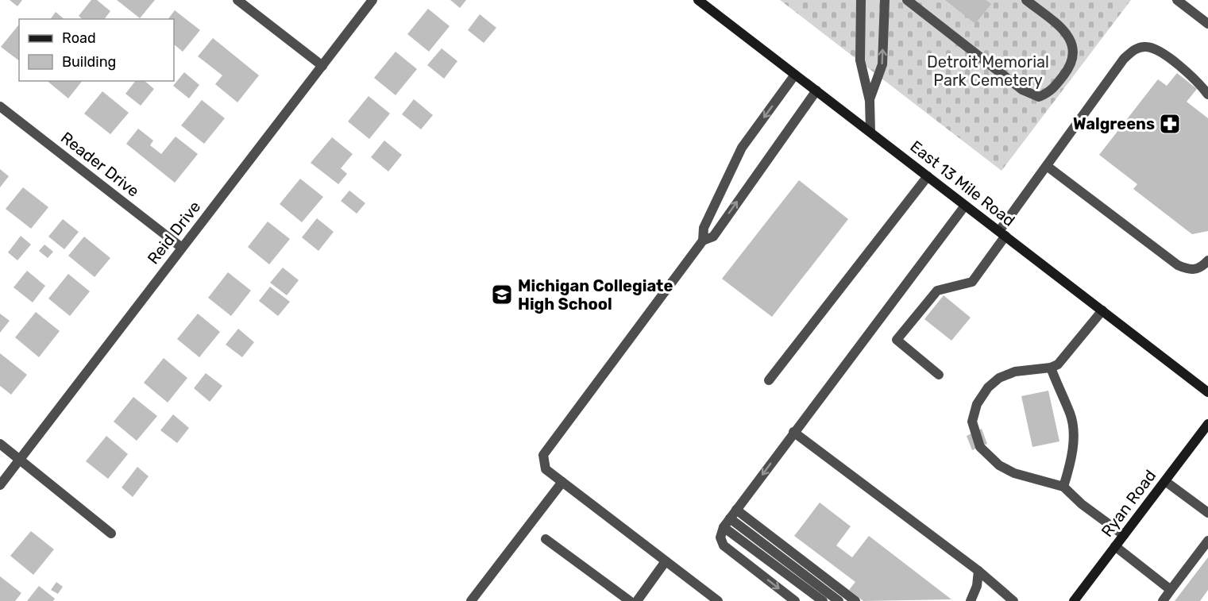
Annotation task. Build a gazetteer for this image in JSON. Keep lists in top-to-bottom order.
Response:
{
  "streets": {
    "main road": ["East 13 Mile Road", "Ryan Road"],
    "street": ["Reader Drive", "Reid Drive"]
  },
  "crossings": [
    ["Reader Drive", "Reid Drive"]
  ],
  "parks": ["Detroit Memorial Park Cemetery"],
  "places": {
    "pharmacy": ["Walgreens"],
    "school or university": ["Michigan Collegiate High School"]
  },
  "legend": ["Road", "Building"]
}
